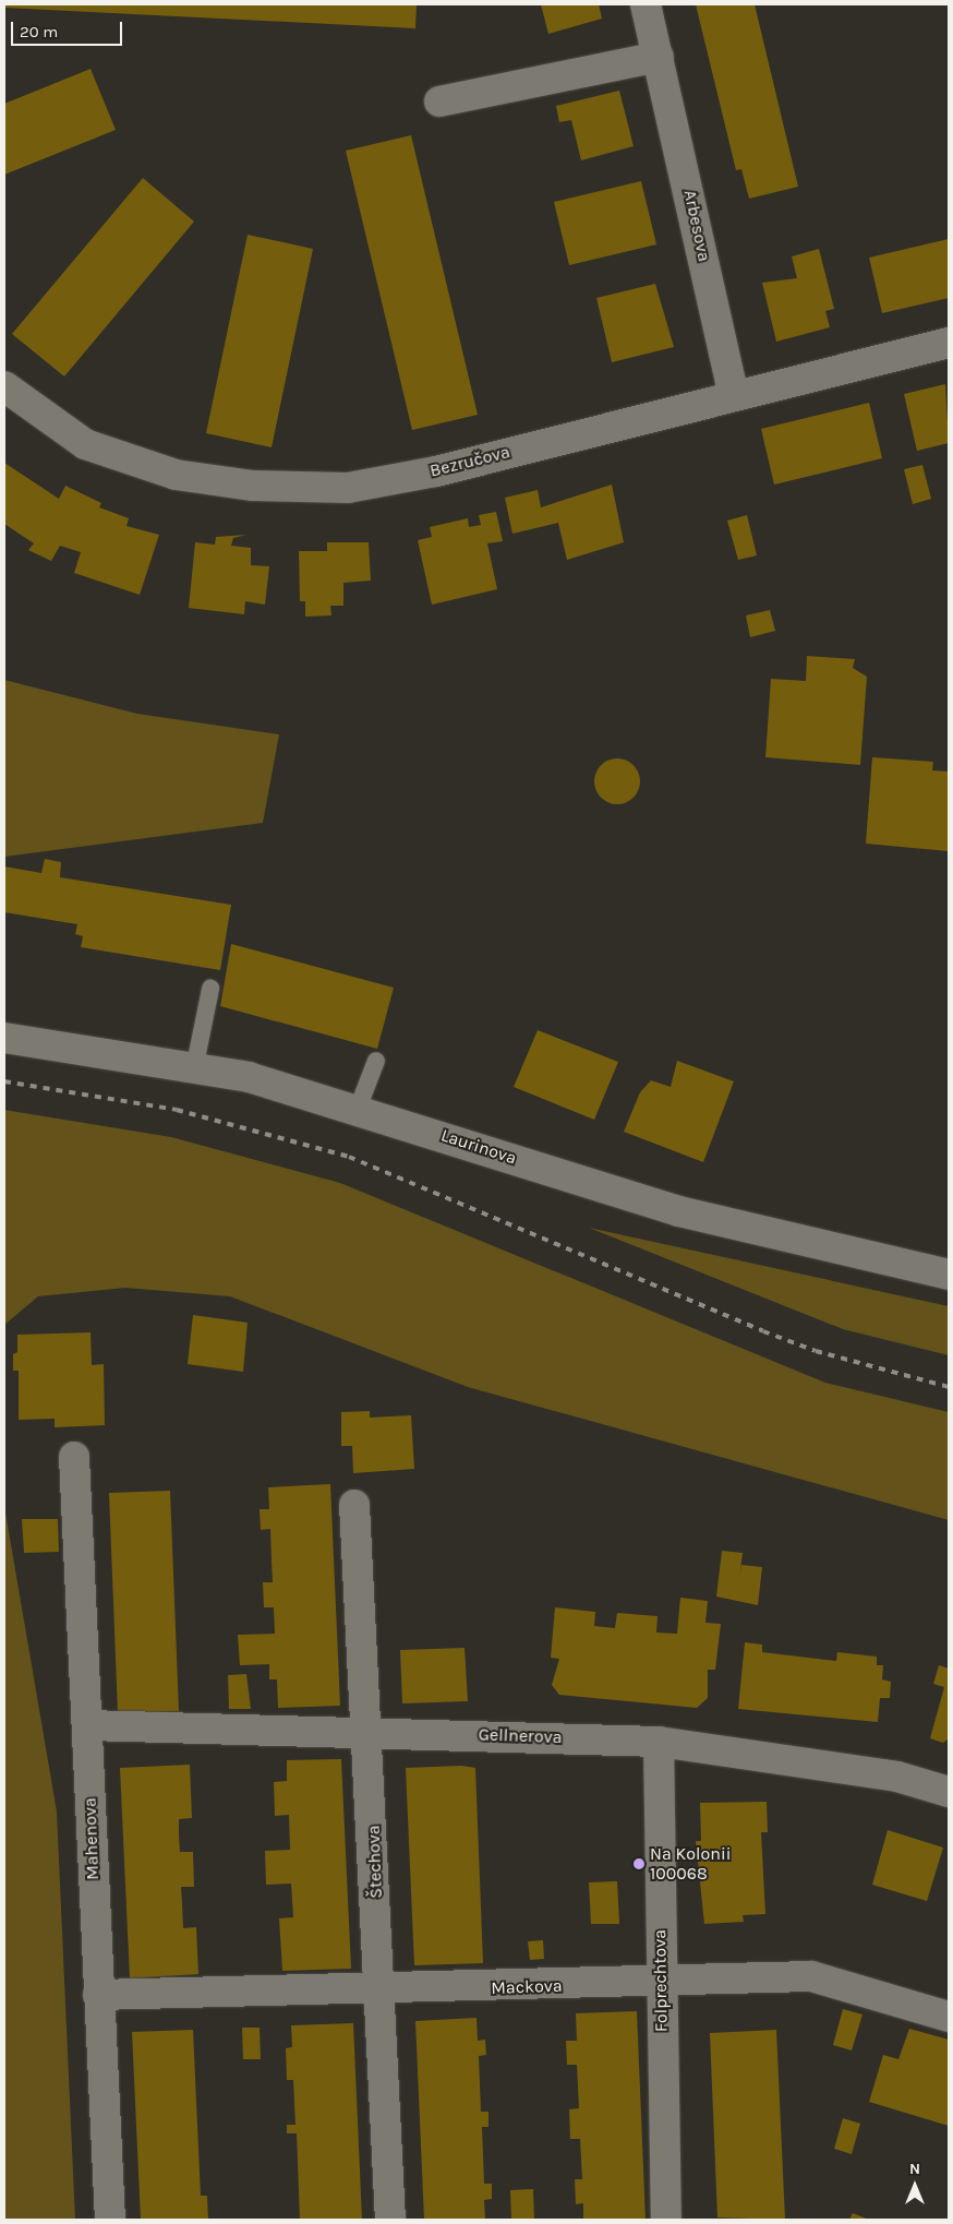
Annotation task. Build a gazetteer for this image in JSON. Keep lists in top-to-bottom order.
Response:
{
  "streets": {
    "street": [
      "Arbesova",
      "Bezručova",
      "Laurinova",
      "Gellnerova",
      "Mahenova",
      "Štechova",
      "Folprechtova",
      "Mackova"
    ]
  },
  "crossings": [
    ["Arbesova", "Bezručova"],
    ["Gellnerova", "Mahenova"],
    ["Gellnerova", "Štechova"],
    ["Gellnerova", "Folprechtova"],
    ["Mahenova", "Mackova"],
    ["Štechova", "Mackova"],
    ["Folprechtova", "Mackova"]
  ],
  "places": ["Na Kolonii 100068"],
  "scale_bar": "20 m",
  "north": "top"
}
